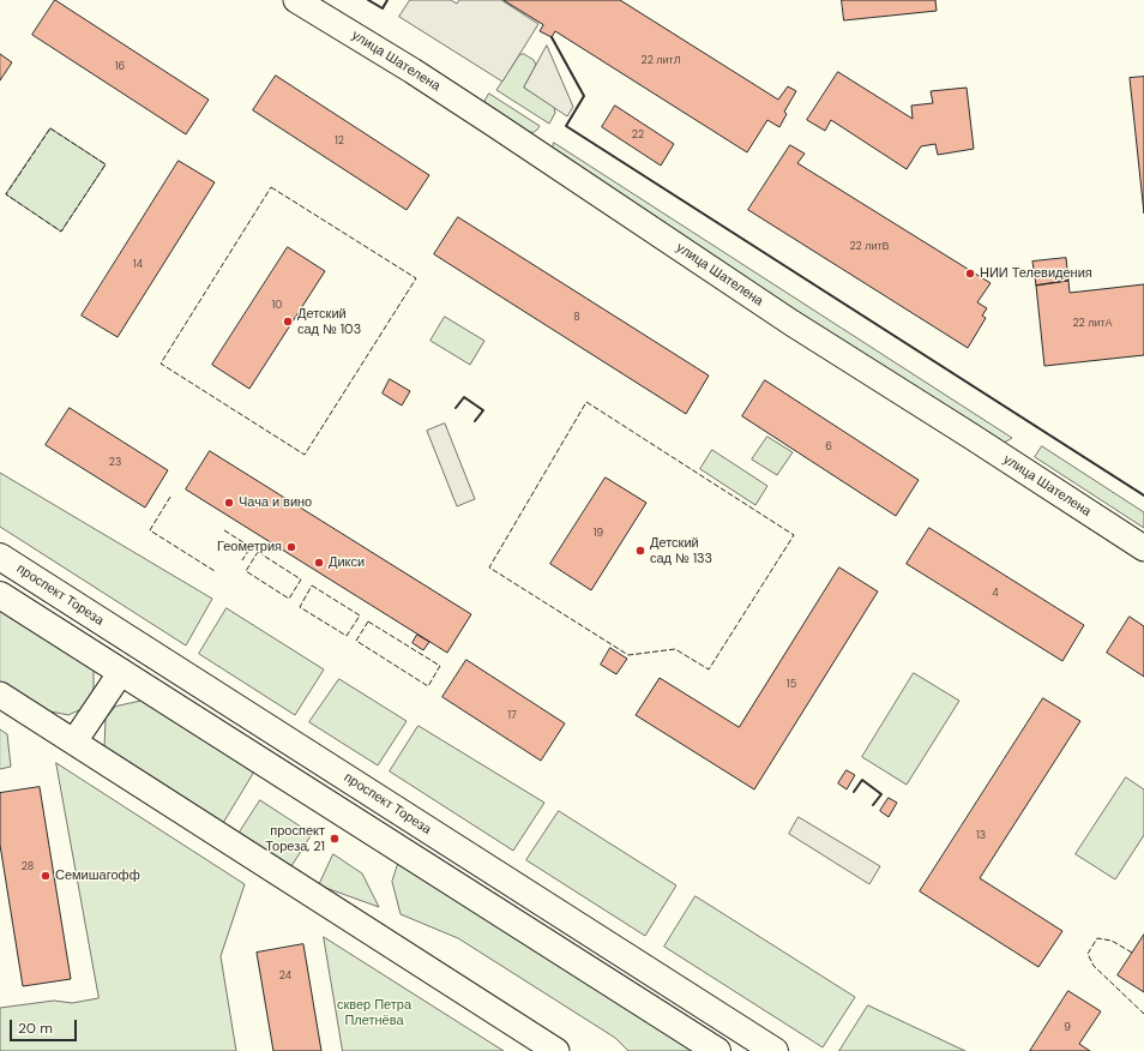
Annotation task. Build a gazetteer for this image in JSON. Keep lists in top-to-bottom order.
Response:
{
  "streets": {
    "main road": ["проспект Тореза"],
    "street": ["улица Шателена"]
  },
  "parks": ["сквер Петра Плетнёва"],
  "places": [
    "НИИ Телевидения",
    "Детский сад № 103",
    "Чача и вино",
    "Геометрия",
    "Детский сад № 133",
    "Дикси",
    "проспект Тореза, 21",
    "Семишагофф"
  ],
  "house_numbers": [
    "22 литЛ",
    "16",
    "22",
    "12",
    "22 литВ",
    "14",
    "10",
    "8",
    "22 литА",
    "6",
    "23",
    "19",
    "4",
    "15",
    "17",
    "13",
    "28",
    "24",
    "9"
  ],
  "scale_bar": "20 m"
}
